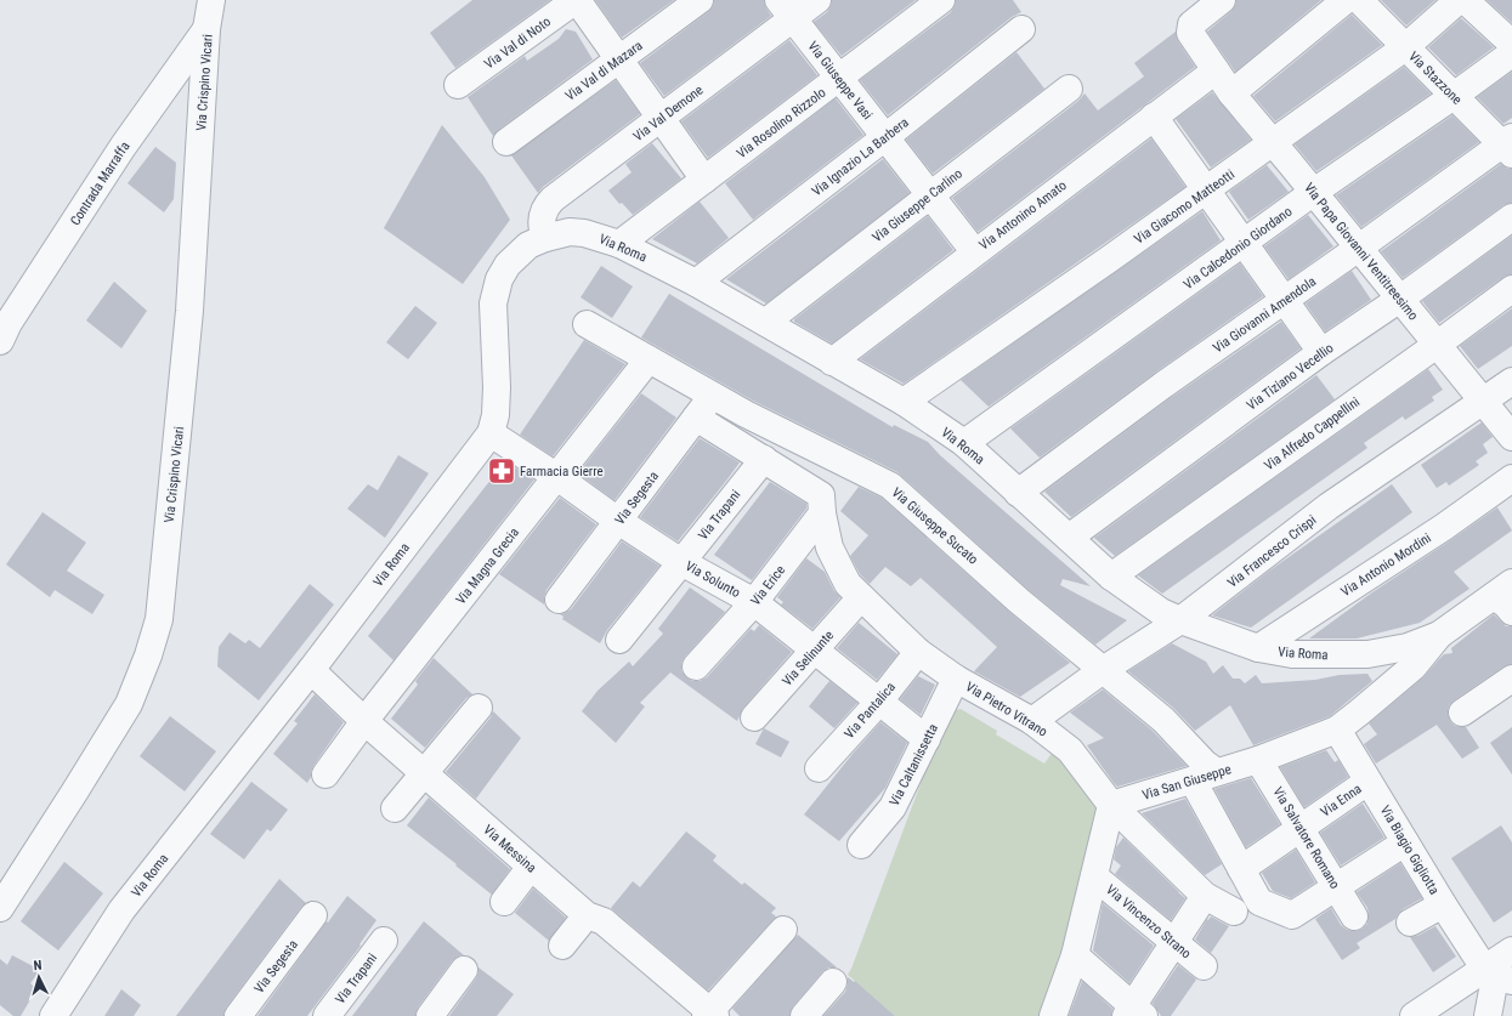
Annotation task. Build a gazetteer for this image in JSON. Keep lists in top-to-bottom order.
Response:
{
  "streets": {
    "street": [
      "Via Val di Noto",
      "Via Val di Mazara",
      "Via Stazzone",
      "Via Giuseppe Vasi",
      "Via Crispino Vicari",
      "Via Val Demone",
      "Via Rosolino Rizzolo",
      "Via Ignazio La Barbera",
      "Contrada Marraffa",
      "Via Giuseppe Carlino",
      "Via Giacomo Matteotti",
      "Via Antonino Amato",
      "Via Roma",
      "Via Calcedonio Giordano",
      "Via Papa Giovanni Ventitreesimo",
      "Via Giovanni Amendola",
      "Via Tiziano Vecellio",
      "Via Alfredo Cappellini",
      "Via Segesta",
      "Via Trapani",
      "Via Giuseppe Sucato",
      "Via Francesco Crispi",
      "Via Antonio Mordini",
      "Via Magna Grecia",
      "Via Solunto",
      "Via Erice",
      "Via Selinunte",
      "Via Pietro Vitrano",
      "Via Pantalica",
      "Via Caltanissetta",
      "Via San Giuseppe",
      "Via Enna",
      "Via Salvatore Romano",
      "Via Messina",
      "Via Biagio Gigliotta",
      "Via Vincenzo Strano"
    ]
  },
  "crossings": [
    ["Via Stazzone", "Via Giacomo Matteotti"],
    ["Via Stazzone", "Via Calcedonio Giordano"],
    ["Via Stazzone", "Via Giovanni Amendola"],
    ["Via Giuseppe Vasi", "Via Val Demone"],
    ["Via Giuseppe Vasi", "Via Rosolino Rizzolo"],
    ["Via Giuseppe Vasi", "Via Ignazio La Barbera"],
    ["Via Giuseppe Vasi", "Via Giuseppe Carlino"],
    ["Via Giuseppe Vasi", "Via Antonino Amato"],
    ["Via Crispino Vicari", "Contrada Marraffa"],
    ["Via Val Demone", "Via Roma"],
    ["Via Rosolino Rizzolo", "Via Roma"],
    ["Via Ignazio La Barbera", "Via Roma"],
    ["Via Giuseppe Carlino", "Via Roma"],
    ["Via Giacomo Matteotti", "Via Roma"],
    ["Via Giacomo Matteotti", "Via Papa Giovanni Ventitreesimo"],
    ["Via Antonino Amato", "Via Roma"],
    ["Via Antonino Amato", "Via Papa Giovanni Ventitreesimo"],
    ["Via Roma", "Via Calcedonio Giordano"],
    ["Via Roma", "Via Giovanni Amendola"],
    ["Via Roma", "Via Tiziano Vecellio"],
    ["Via Roma", "Via Alfredo Cappellini"],
    ["Via Roma", "Via Francesco Crispi"],
    ["Via Roma", "Via Antonio Mordini"],
    ["Via Roma", "Via Solunto"],
    ["Via Roma", "Via San Giuseppe"],
    ["Via Roma", "Via Messina"],
    ["Via Calcedonio Giordano", "Via Papa Giovanni Ventitreesimo"],
    ["Via Papa Giovanni Ventitreesimo", "Via Giovanni Amendola"],
    ["Via Papa Giovanni Ventitreesimo", "Via Tiziano Vecellio"],
    ["Via Papa Giovanni Ventitreesimo", "Via Alfredo Cappellini"],
    ["Via Papa Giovanni Ventitreesimo", "Via Francesco Crispi"],
    ["Via Segesta", "Via Giuseppe Sucato"],
    ["Via Segesta", "Via Solunto"],
    ["Via Trapani", "Via Solunto"],
    ["Via Giuseppe Sucato", "Via Francesco Crispi"],
    ["Via Giuseppe Sucato", "Via Magna Grecia"],
    ["Via Giuseppe Sucato", "Via San Giuseppe"],
    ["Via Francesco Crispi", "Via Pietro Vitrano"],
    ["Via Magna Grecia", "Via Solunto"],
    ["Via Magna Grecia", "Via Messina"],
    ["Via Solunto", "Via Erice"],
    ["Via Solunto", "Via Selinunte"],
    ["Via Solunto", "Via Pantalica"],
    ["Via Solunto", "Via Caltanissetta"],
    ["Via Erice", "Via Pietro Vitrano"],
    ["Via Selinunte", "Via Pietro Vitrano"],
    ["Via Pietro Vitrano", "Via Pantalica"],
    ["Via Pietro Vitrano", "Via Caltanissetta"],
    ["Via Pietro Vitrano", "Via San Giuseppe"],
    ["Via San Giuseppe", "Via Salvatore Romano"],
    ["Via San Giuseppe", "Via Biagio Gigliotta"],
    ["Via Enna", "Via Salvatore Romano"],
    ["Via Enna", "Via Biagio Gigliotta"]
  ],
  "places": {
    "pharmacy": ["Farmacia Gierre"]
  },
  "north": "top"
}
